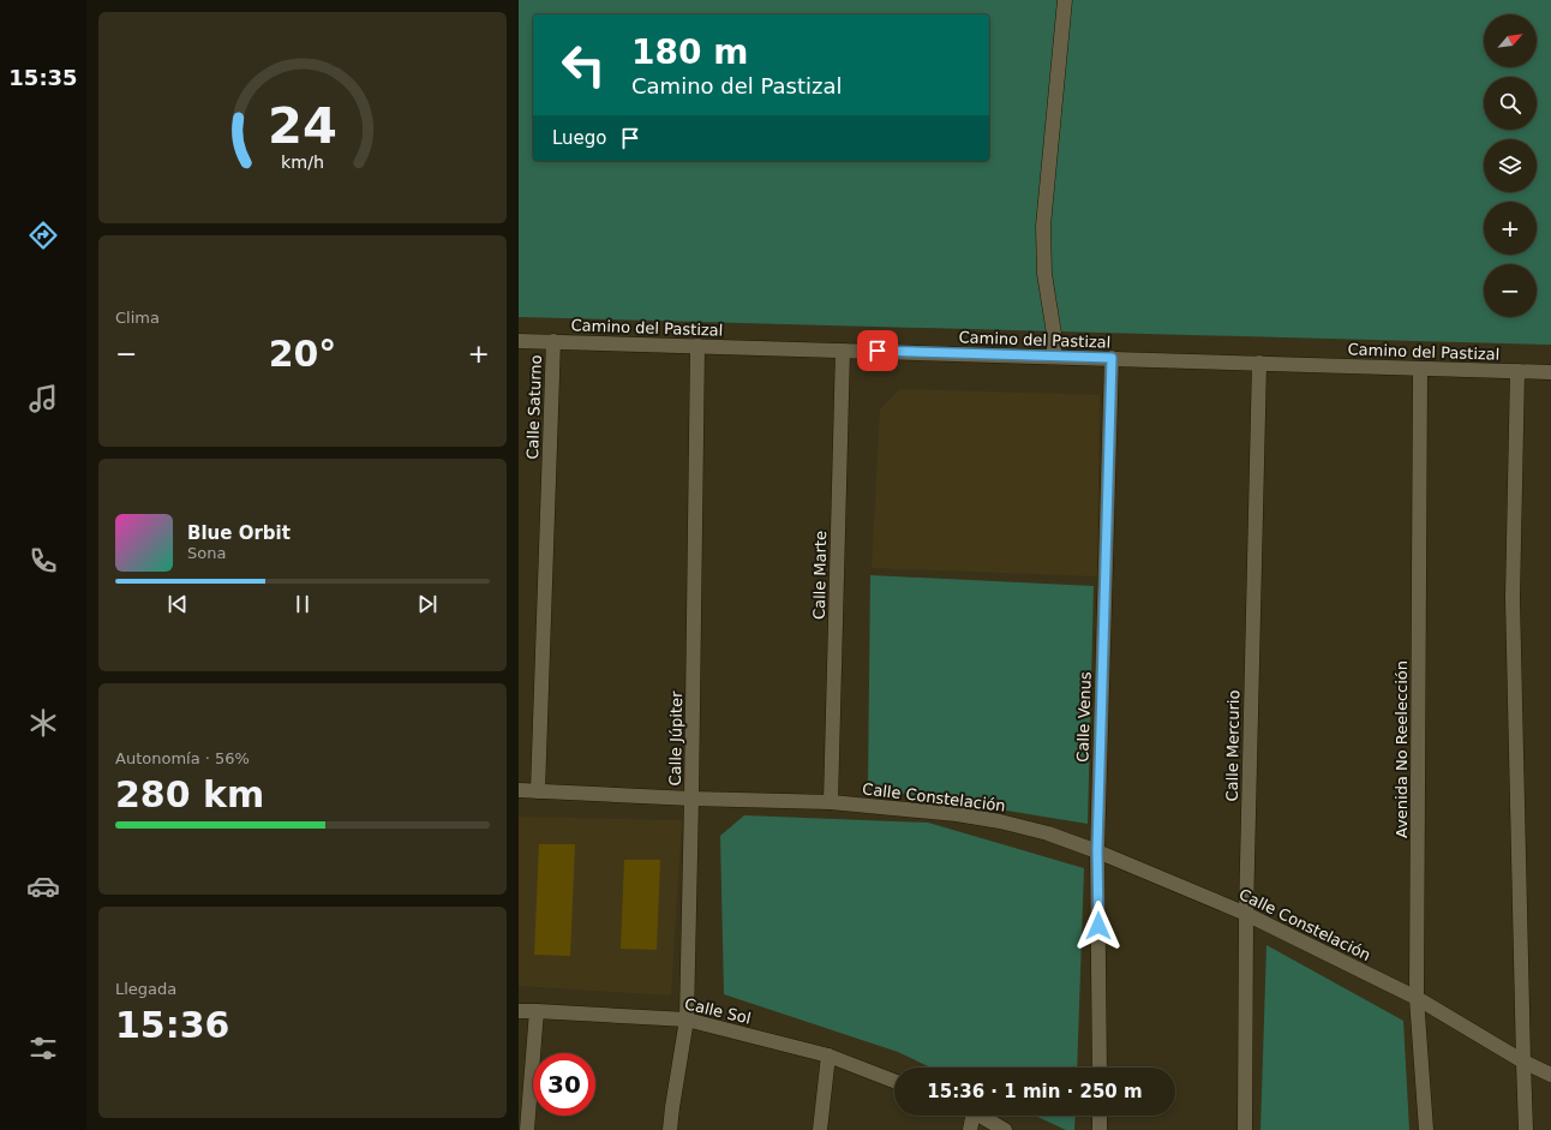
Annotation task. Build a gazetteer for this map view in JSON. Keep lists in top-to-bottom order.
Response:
{
  "streets": {
    "street": [
      "Camino del Pastizal",
      "Calle Saturno",
      "Calle Marte",
      "Calle Venus",
      "Calle Júpiter",
      "Calle Mercurio",
      "Avenida No Reelección",
      "Calle Constelación",
      "Calle Sol"
    ]
  },
  "crossings": [
    ["Camino del Pastizal", "Calle Saturno"],
    ["Camino del Pastizal", "Calle Marte"],
    ["Camino del Pastizal", "Calle Venus"],
    ["Camino del Pastizal", "Calle Júpiter"],
    ["Camino del Pastizal", "Calle Mercurio"],
    ["Camino del Pastizal", "Avenida No Reelección"],
    ["Calle Saturno", "Calle Constelación"],
    ["Calle Marte", "Calle Constelación"],
    ["Calle Venus", "Calle Constelación"],
    ["Calle Júpiter", "Calle Constelación"],
    ["Calle Júpiter", "Calle Sol"],
    ["Calle Mercurio", "Calle Constelación"],
    ["Avenida No Reelección", "Calle Constelación"]
  ],
  "north": "top right",
  "page": {
    "tabs": "15:35",
    "map_buttons": ["+", "−"],
    "turn": ["180 m", "Camino del Pastizal"],
    "then": "Luego",
    "tile": [
      "Clima",
      ["Autonomía · 56%", "280 km"],
      ["Llegada", "15:36"]
    ],
    "heat": ["−", "20°", "+"],
    "song": ["Blue Orbit", "Sona"],
    "limit": "30",
    "trip": "15:36 · 1 min · 250 m",
    "gauge": ["24", "km/h"]
  }
}
